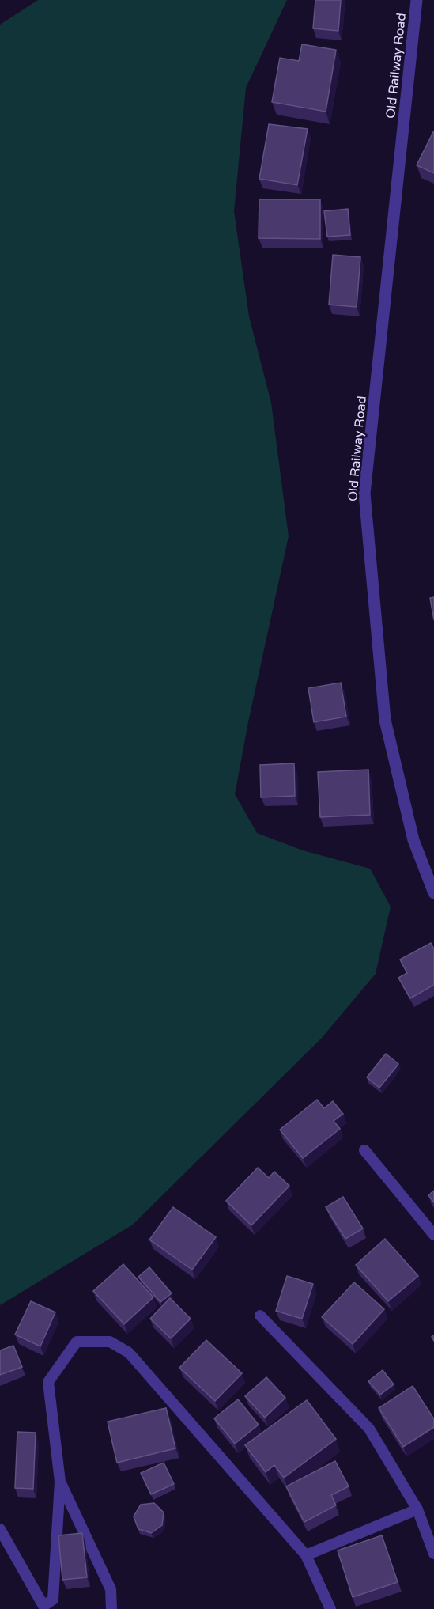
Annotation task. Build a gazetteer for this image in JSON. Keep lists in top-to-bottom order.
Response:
{
  "streets": {
    "street": ["Old Railway Road"]
  }
}
